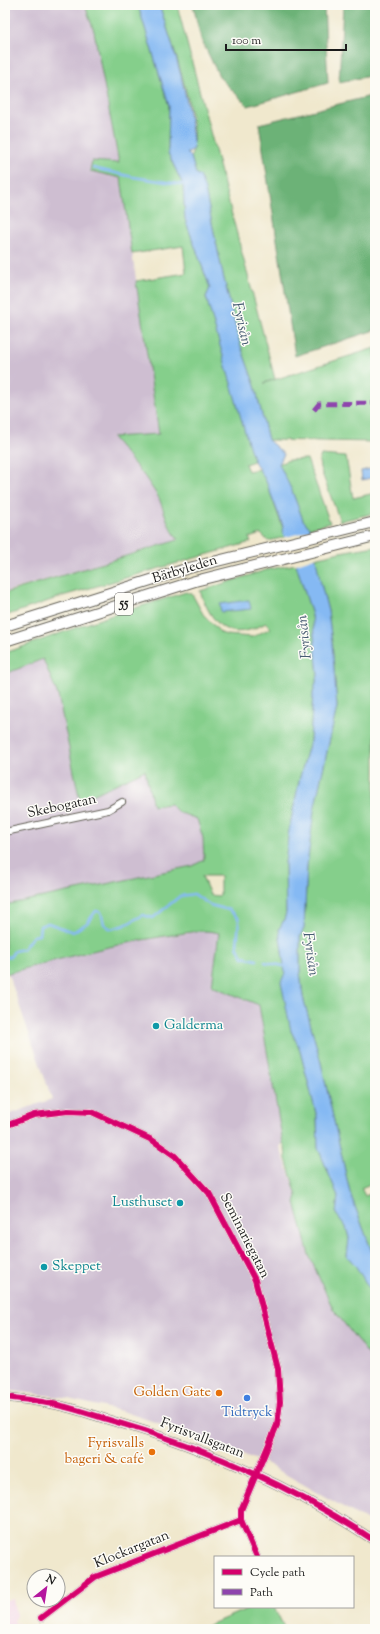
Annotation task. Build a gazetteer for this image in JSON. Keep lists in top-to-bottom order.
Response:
{
  "streets": {
    "main road": ["Bärbyleden", "55"],
    "street": [
      "Skebogatan",
      "Seminariegatan",
      "Fyrisvallsgatan",
      "Klockargatan"
    ]
  },
  "crossings": [
    ["Seminariegatan", "Fyrisvallsgatan"],
    ["Seminariegatan", "Klockargatan"]
  ],
  "water": ["Fyrisån"],
  "places": [
    "Galderma",
    "Lusthuset",
    "Skeppet",
    "Golden Gate",
    "Tidtryck",
    "Fyrisvalls bageri & café"
  ],
  "legend": ["Cycle path", "Path"],
  "scale_bar": "100 m",
  "north": "top right"
}
